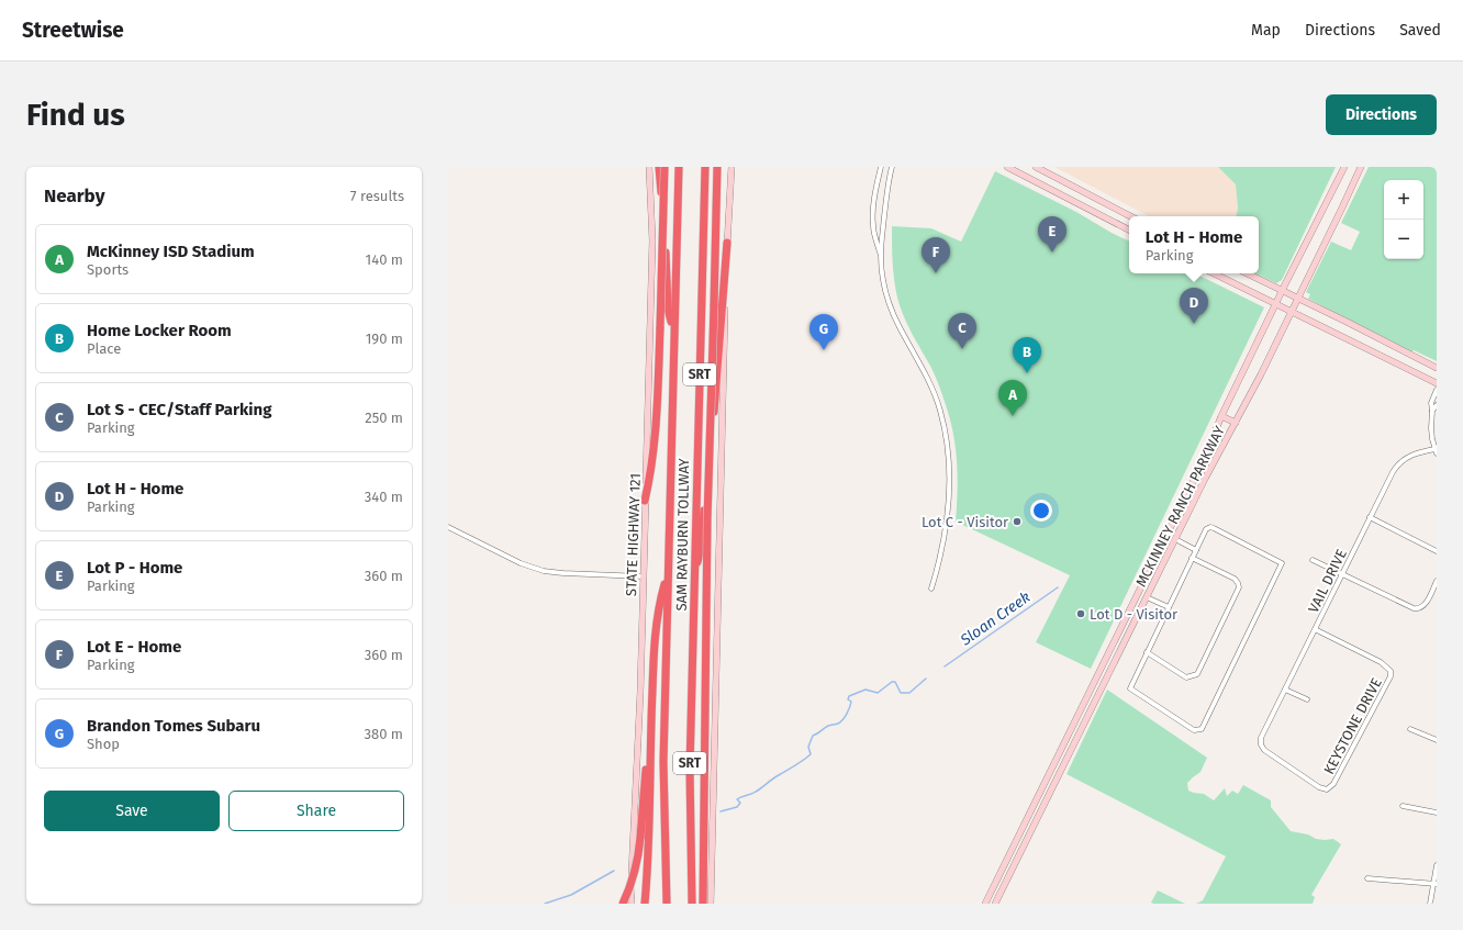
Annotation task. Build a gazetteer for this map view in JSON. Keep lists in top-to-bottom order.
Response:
{
  "streets": {
    "highway": ["SRT", "SAM RAYBURN TOLLWAY"],
    "main road": ["MCKINNEY RANCH PARKWAY", "STATE HIGHWAY 121"],
    "street": ["VAIL DRIVE", "KEYSTONE DRIVE"]
  },
  "crossings": [
    ["VAIL DRIVE", "KEYSTONE DRIVE"]
  ],
  "water": ["Sloan Creek"],
  "places": ["Lot C - Visitor", "Lot D - Visitor"],
  "page": {
    "header": "Streetwise",
    "nav": ["Map", "Directions", "Saved"],
    "buttons": [
      "Directions",
      ["Save", "Share"]
    ],
    "title": "Find us",
    "heading": ["Nearby", "7 results"],
    "map_buttons": ["+", "−"],
    "popup": ["Lot H - Home", "Parking"],
    "pins": [
      "E",
      "F",
      "D",
      "C",
      "G",
      "B",
      "A"
    ],
    "list": [
      {
        "mark": "A",
        "name": "McKinney ISD Stadium",
        "note": "Sports",
        "value": "140 m"
      },
      {
        "mark": "B",
        "name": "Home Locker Room",
        "note": "Place",
        "value": "190 m"
      },
      {
        "mark": "C",
        "name": "Lot S - CEC/Staff Parking",
        "note": "Parking",
        "value": "250 m"
      },
      {
        "mark": "D",
        "name": "Lot H - Home",
        "note": "Parking",
        "value": "340 m"
      },
      {
        "mark": "E",
        "name": "Lot P - Home",
        "note": "Parking",
        "value": "360 m"
      },
      {
        "mark": "F",
        "name": "Lot E - Home",
        "note": "Parking",
        "value": "360 m"
      },
      {
        "mark": "G",
        "name": "Brandon Tomes Subaru",
        "note": "Shop",
        "value": "380 m"
      }
    ]
  }
}
